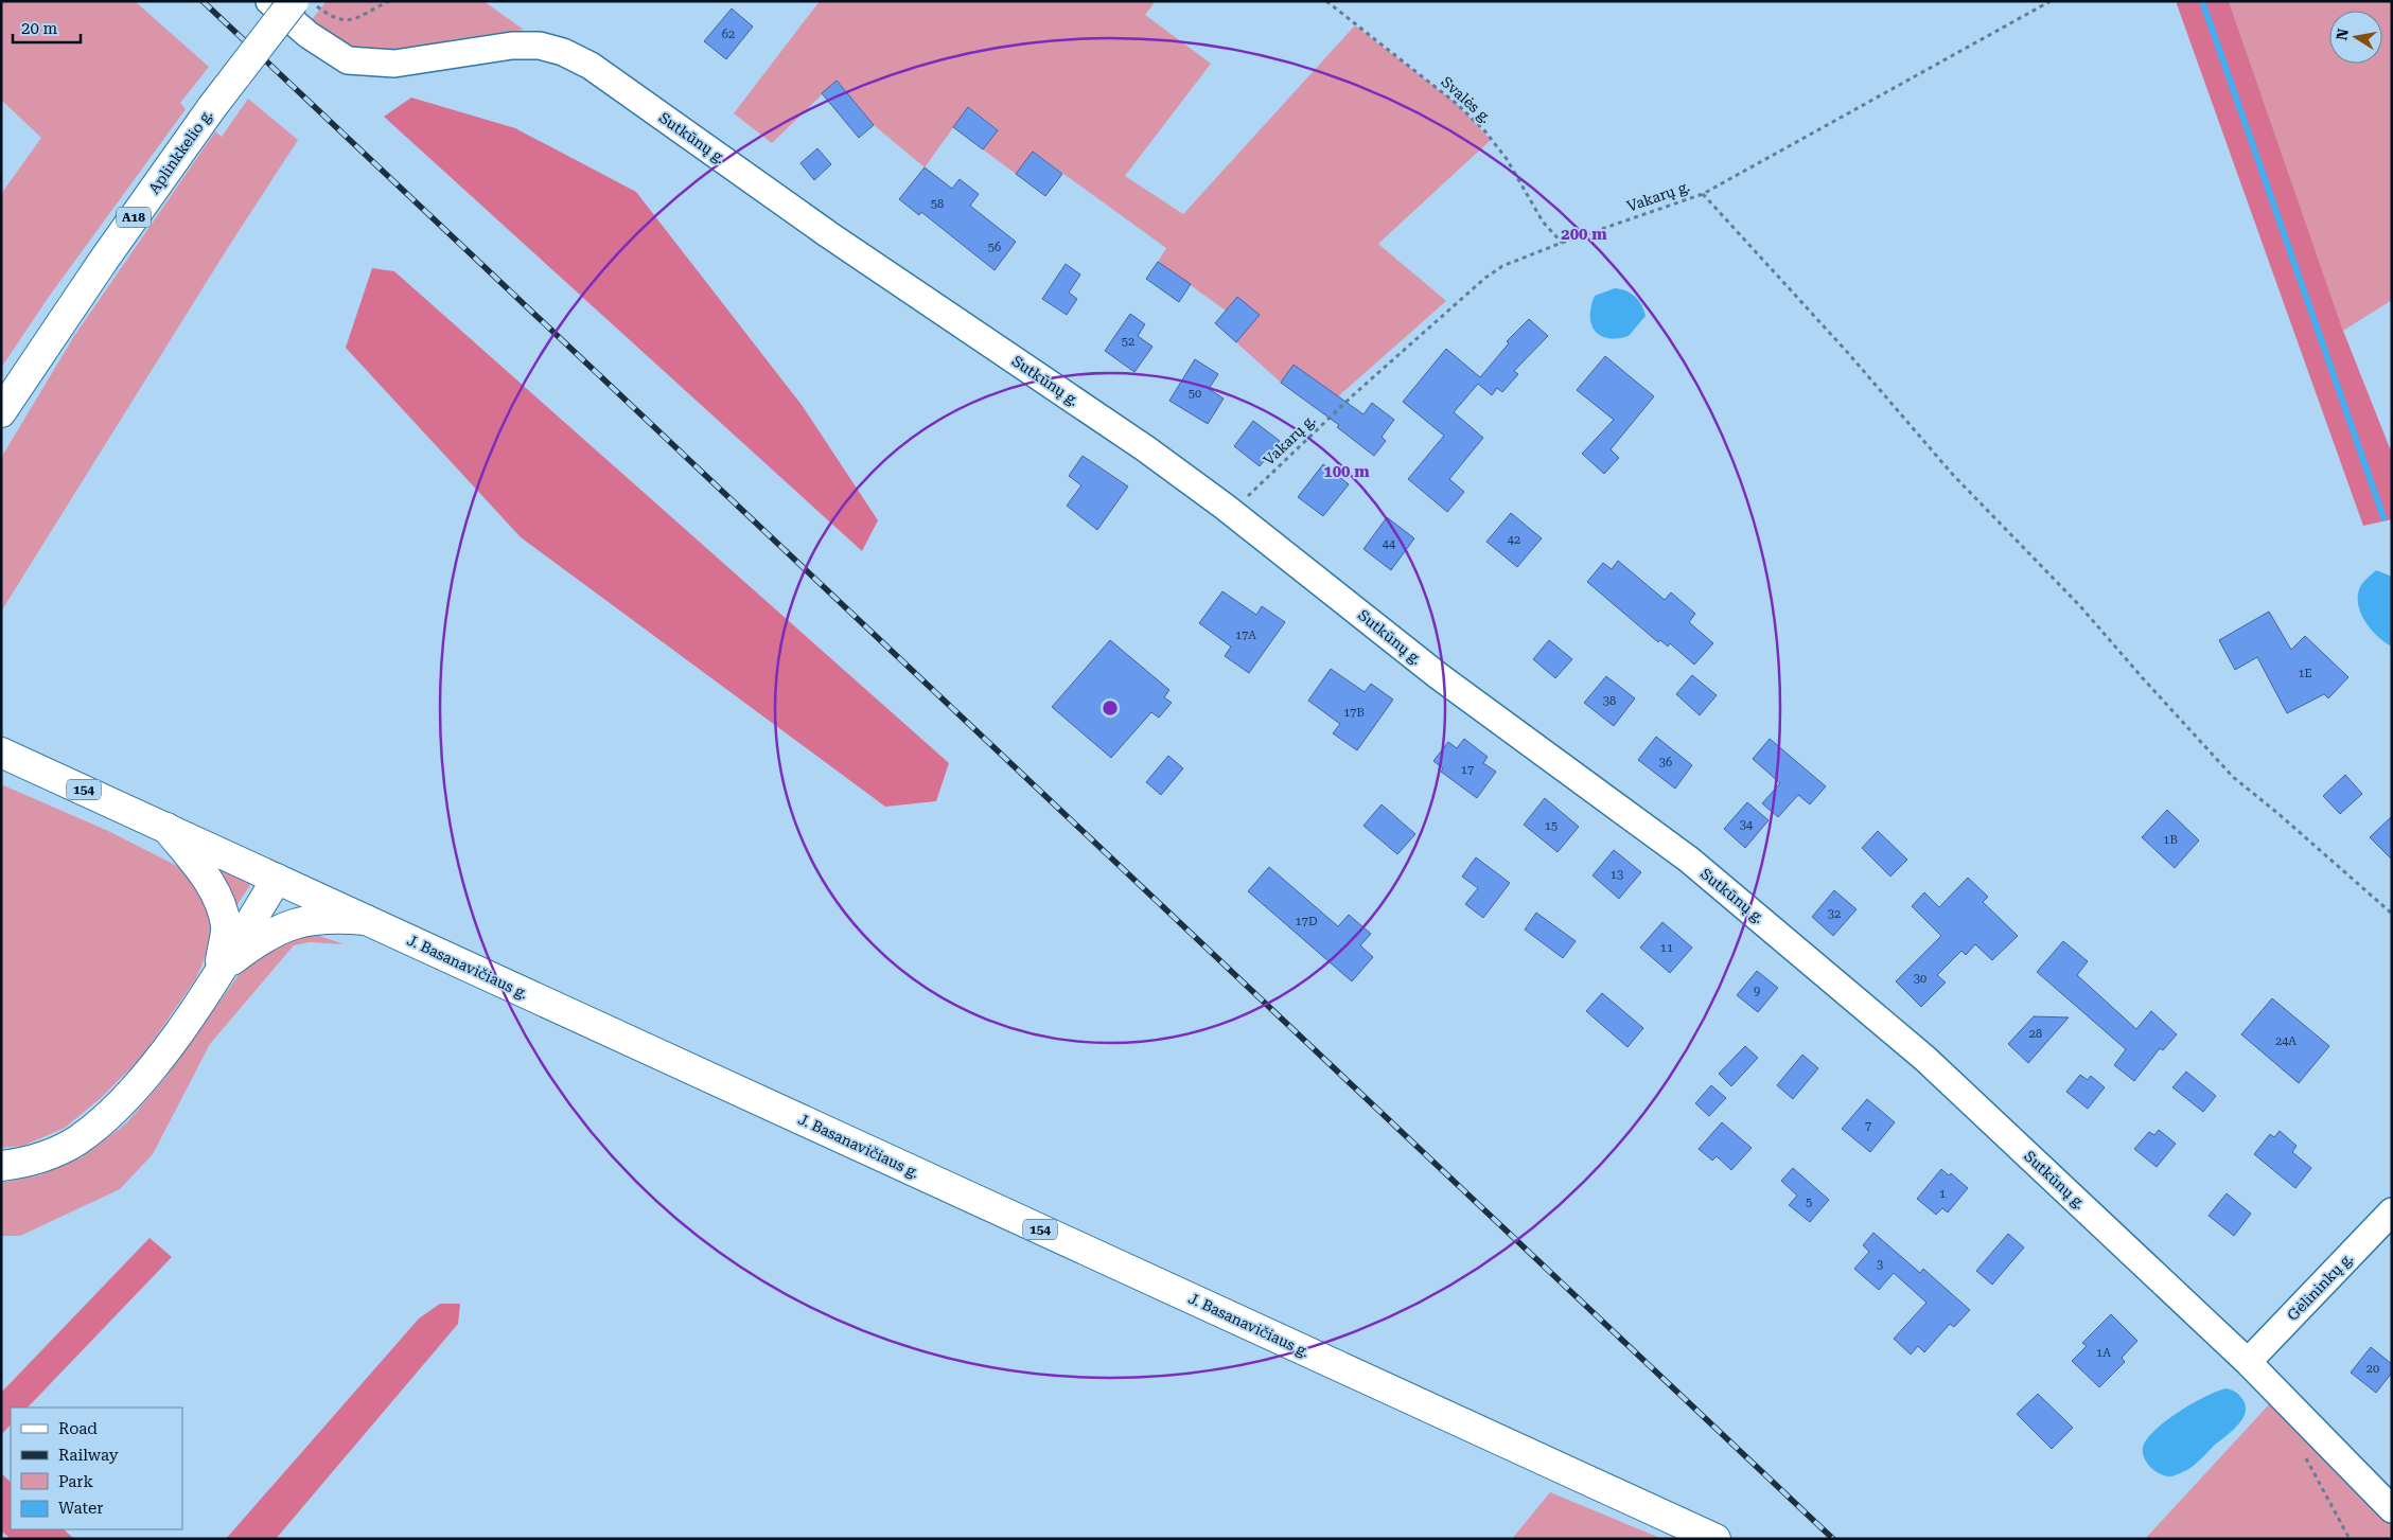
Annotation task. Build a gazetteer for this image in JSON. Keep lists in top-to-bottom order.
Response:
{
  "streets": {
    "main road": [
      "Aplinkkelio g.",
      "A18",
      "154",
      "J. Basanavičiaus g."
    ],
    "street": ["Sutkūnų g.", "Gėlininkų g."],
    "path": ["Svalės g.", "Vakarų g."]
  },
  "crossings": [
    ["Svalės g.", "Vakarų g."],
    ["Sutkūnų g.", "Vakarų g."],
    ["Sutkūnų g.", "Gėlininkų g."]
  ],
  "house_numbers": [
    "62",
    "58",
    "56",
    "52",
    "50",
    "42",
    "44",
    "17A",
    "1E",
    "38",
    "17B",
    "36",
    "17",
    "34",
    "15",
    "1B",
    "13",
    "32",
    "17D",
    "11",
    "30",
    "9",
    "28",
    "24A",
    "7",
    "1",
    "5",
    "3",
    "1A",
    "20"
  ],
  "legend": [
    "Road",
    "Railway",
    "Park",
    "Water"
  ],
  "scale_bar": "20 m",
  "north": "left",
  "rings": ["200 m", "100 m"]
}
